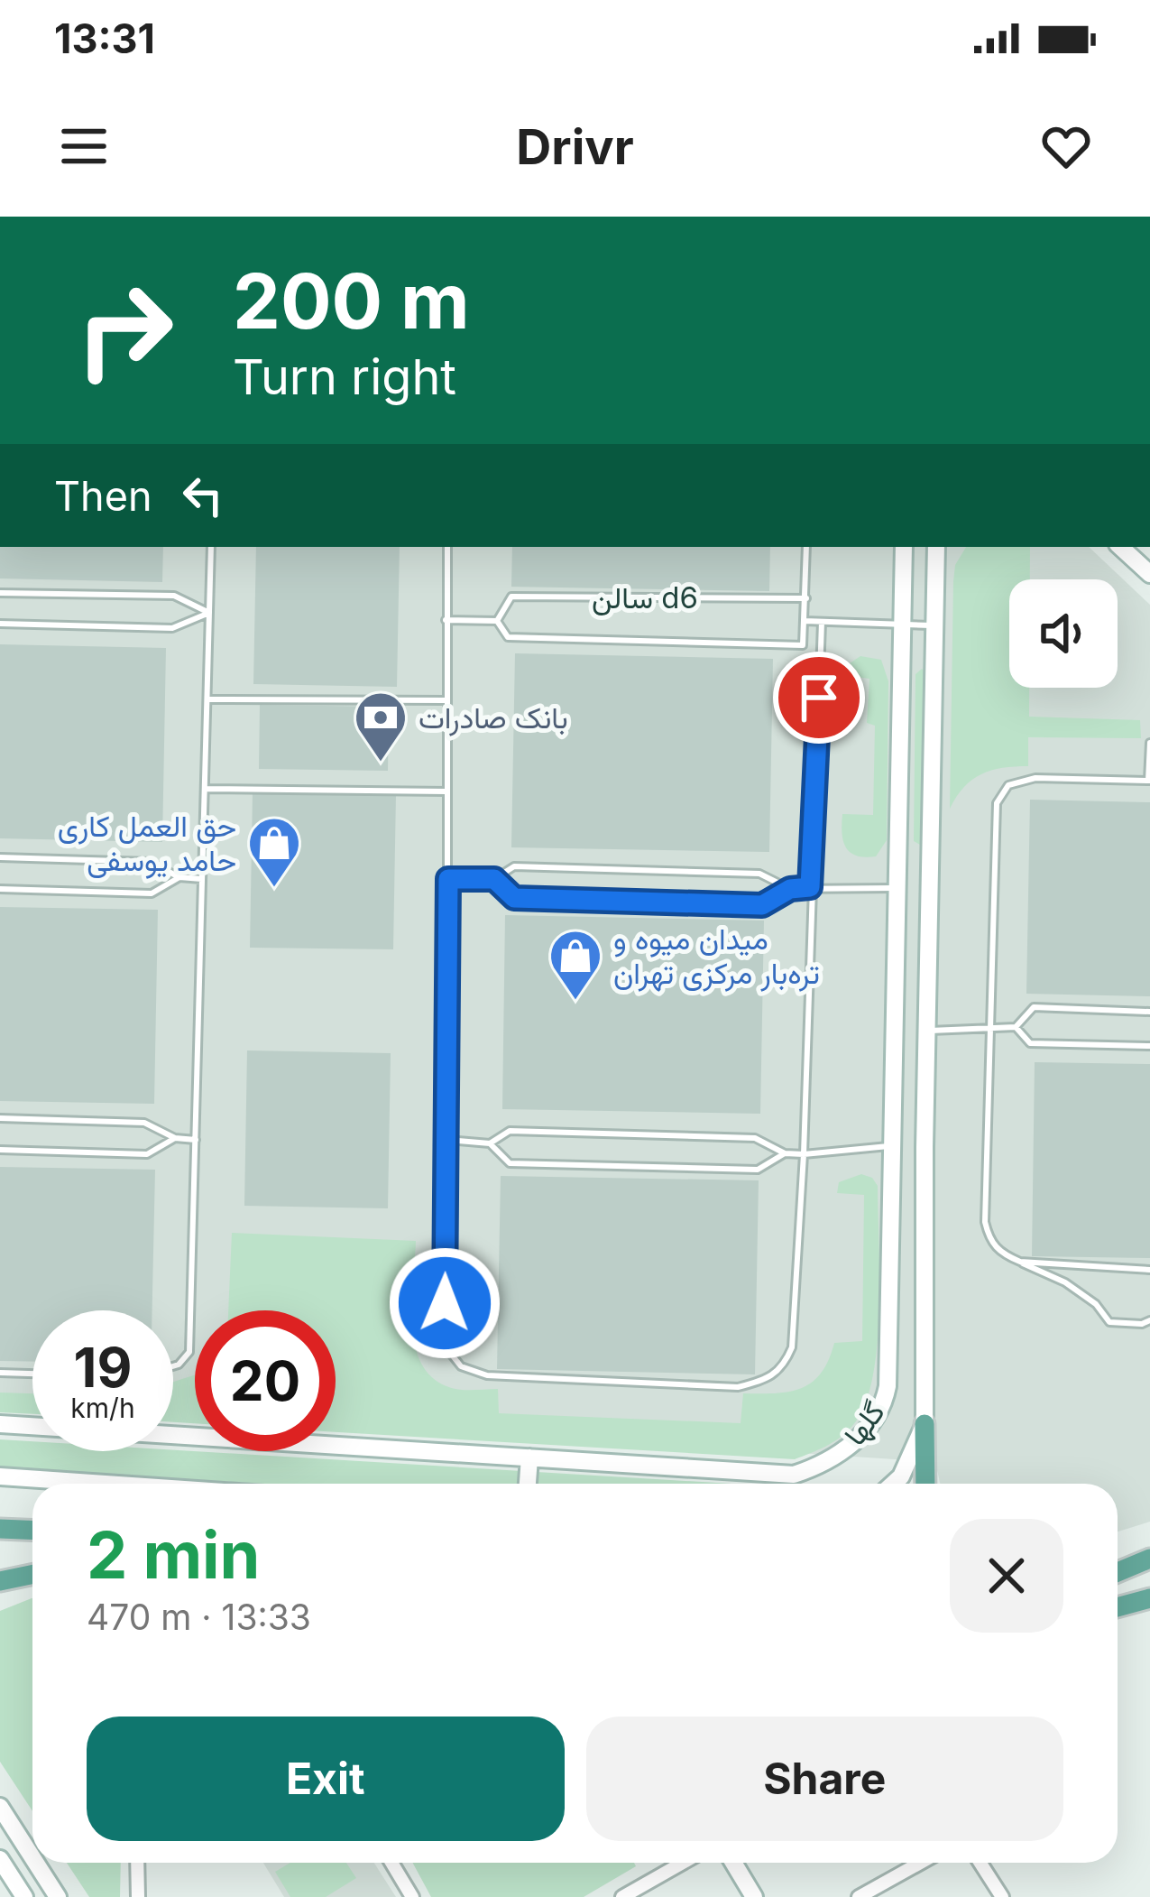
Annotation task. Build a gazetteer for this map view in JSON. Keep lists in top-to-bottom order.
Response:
{
  "streets": {
    "street": ["گلها"],
    "lane": ["سالن d6"]
  },
  "places": {
    "bank": ["بانک صادرات"],
    "shop": ["حق العمل کاری حامد یوسفی", "میدان میوه و تره‌بار مرکزی تهران"]
  },
  "page": {
    "status": "13:31",
    "header": "Drivr",
    "turn": ["200 m", "Turn right"],
    "then": "Then",
    "speed": "19 km/h",
    "limit": "20",
    "heading": ["2 min", "470 m · 13:33"],
    "buttons": ["Exit", "Share"]
  }
}
